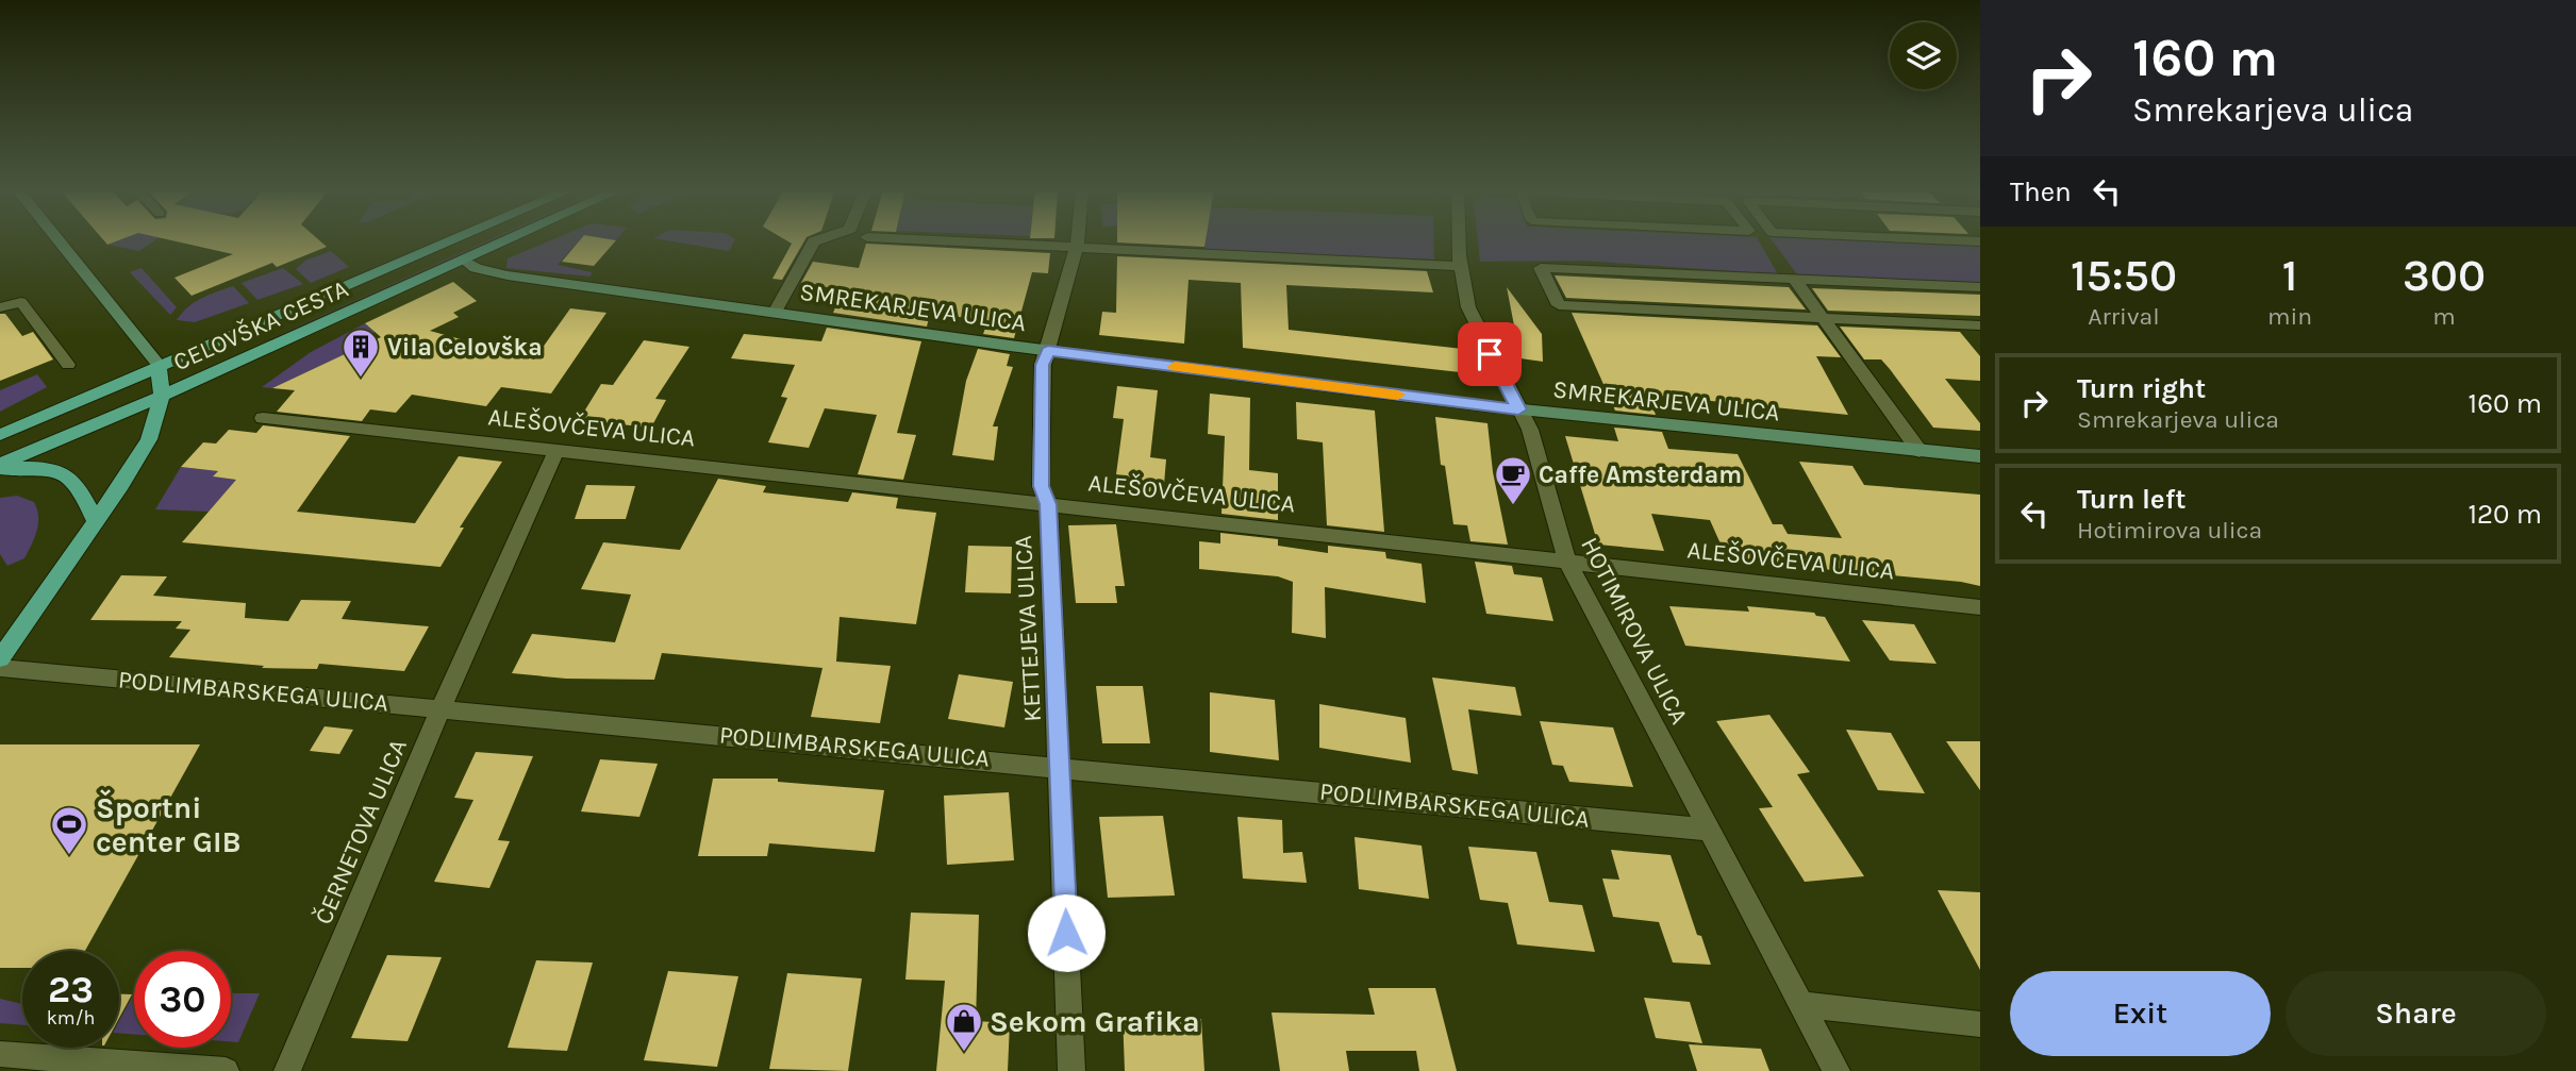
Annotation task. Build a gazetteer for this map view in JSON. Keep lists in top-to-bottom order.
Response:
{
  "streets": {
    "main road": ["CELOVŠKA CESTA"],
    "street": [
      "SMREKARJEVA ULICA",
      "ALEŠOVČEVA ULICA",
      "KETTEJEVA ULICA",
      "HOTIMIROVA ULICA",
      "PODLIMBARSKEGA ULICA",
      "ČERNETOVA ULICA"
    ]
  },
  "crossings": [
    ["SMREKARJEVA ULICA", "CELOVŠKA CESTA"],
    ["SMREKARJEVA ULICA", "KETTEJEVA ULICA"],
    ["SMREKARJEVA ULICA", "HOTIMIROVA ULICA"],
    ["ALEŠOVČEVA ULICA", "KETTEJEVA ULICA"],
    ["ALEŠOVČEVA ULICA", "HOTIMIROVA ULICA"],
    ["ALEŠOVČEVA ULICA", "ČERNETOVA ULICA"],
    ["KETTEJEVA ULICA", "PODLIMBARSKEGA ULICA"],
    ["HOTIMIROVA ULICA", "PODLIMBARSKEGA ULICA"],
    ["PODLIMBARSKEGA ULICA", "ČERNETOVA ULICA"]
  ],
  "places": {
    "building": ["Vila Celovška"],
    "cafe": ["Caffe Amsterdam"],
    "sports": ["Športni center GIB"],
    "shop": ["Sekom Grafika"]
  },
  "page": {
    "turn": ["160 m", "Smrekarjeva ulica"],
    "then": "Then",
    "eta": [
      "15:50",
      "Arrival",
      "1",
      "min",
      "300",
      "m"
    ],
    "list": [
      {
        "name": "Turn right",
        "note": "Smrekarjeva ulica",
        "value": "160 m"
      },
      {
        "name": "Turn left",
        "note": "Hotimirova ulica",
        "value": "120 m"
      }
    ],
    "speed": "23 km/h",
    "limit": "30",
    "buttons": ["Exit", "Share"]
  }
}
